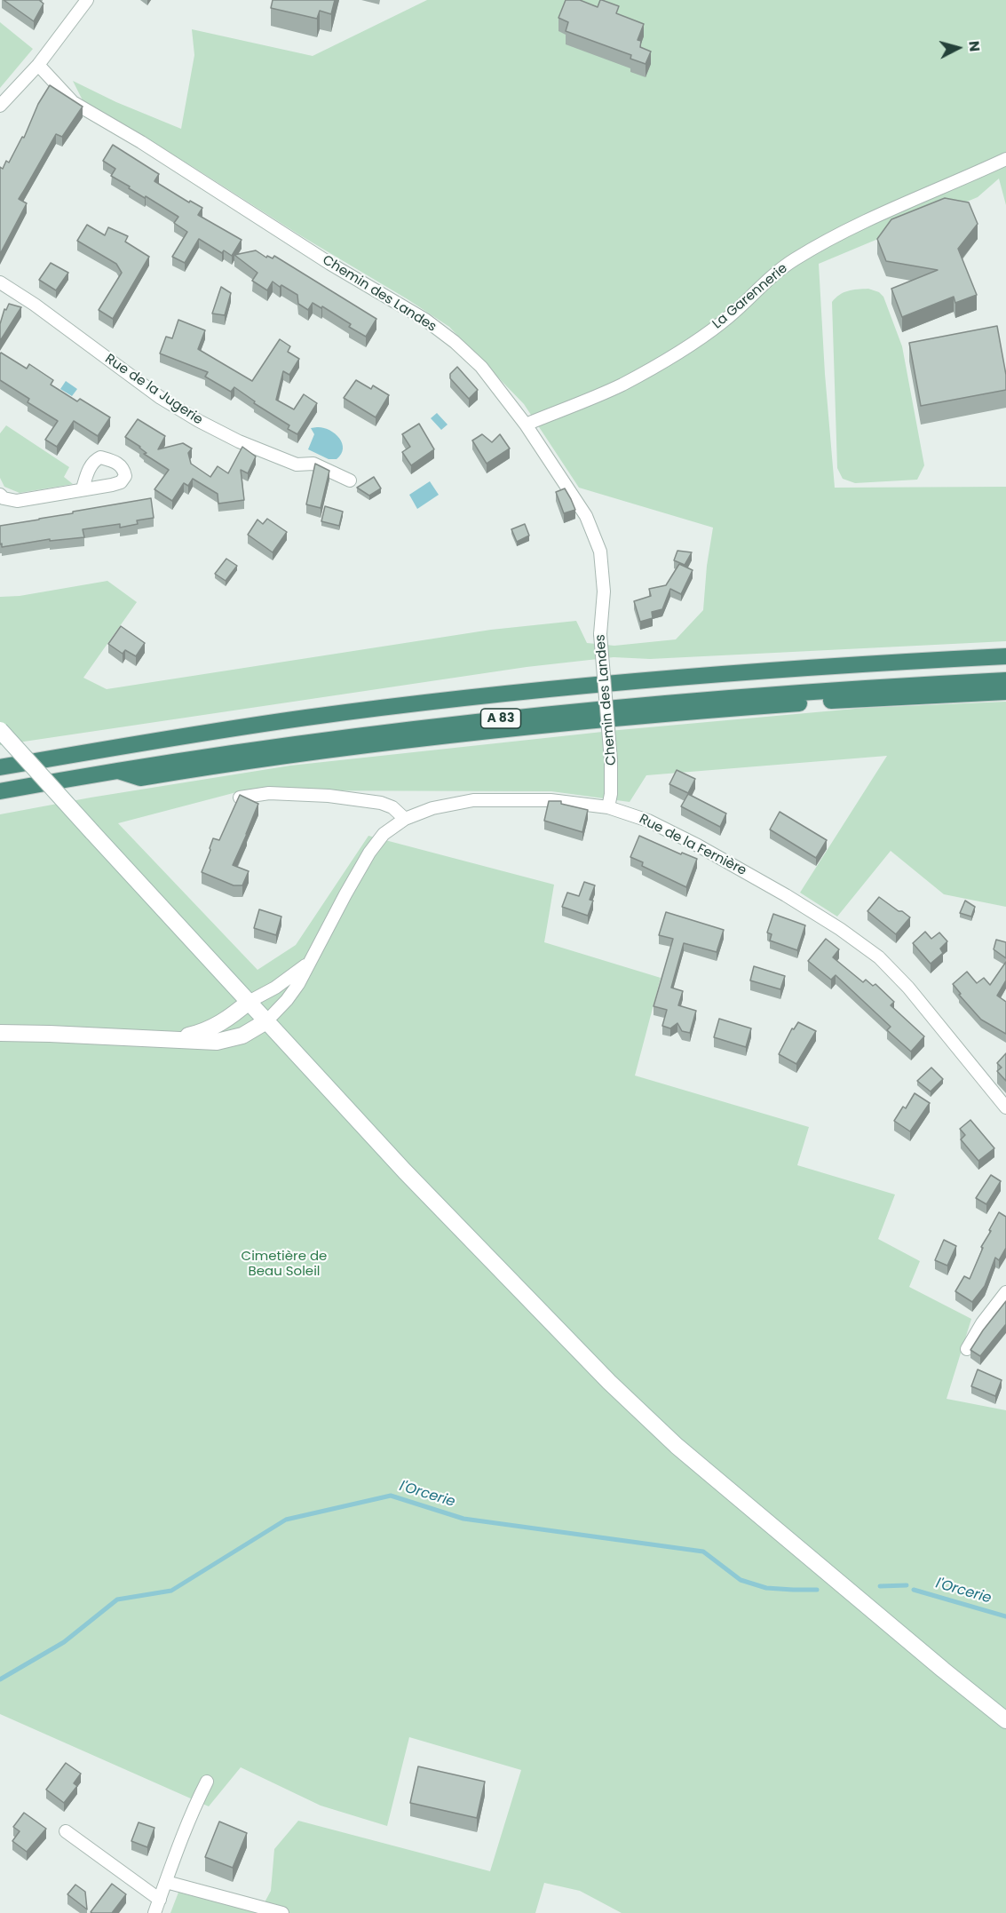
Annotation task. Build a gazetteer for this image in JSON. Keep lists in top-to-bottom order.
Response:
{
  "streets": {
    "highway": ["A 83"],
    "street": [
      "Chemin des Landes",
      "La Garennerie",
      "Rue de la Jugerie",
      "Rue de la Fernière"
    ]
  },
  "crossings": [
    ["Chemin des Landes", "La Garennerie"],
    ["Chemin des Landes", "Rue de la Fernière"]
  ],
  "water": ["l'Orcerie"],
  "parks": ["Cimetière de Beau Soleil"],
  "north": "right"
}
